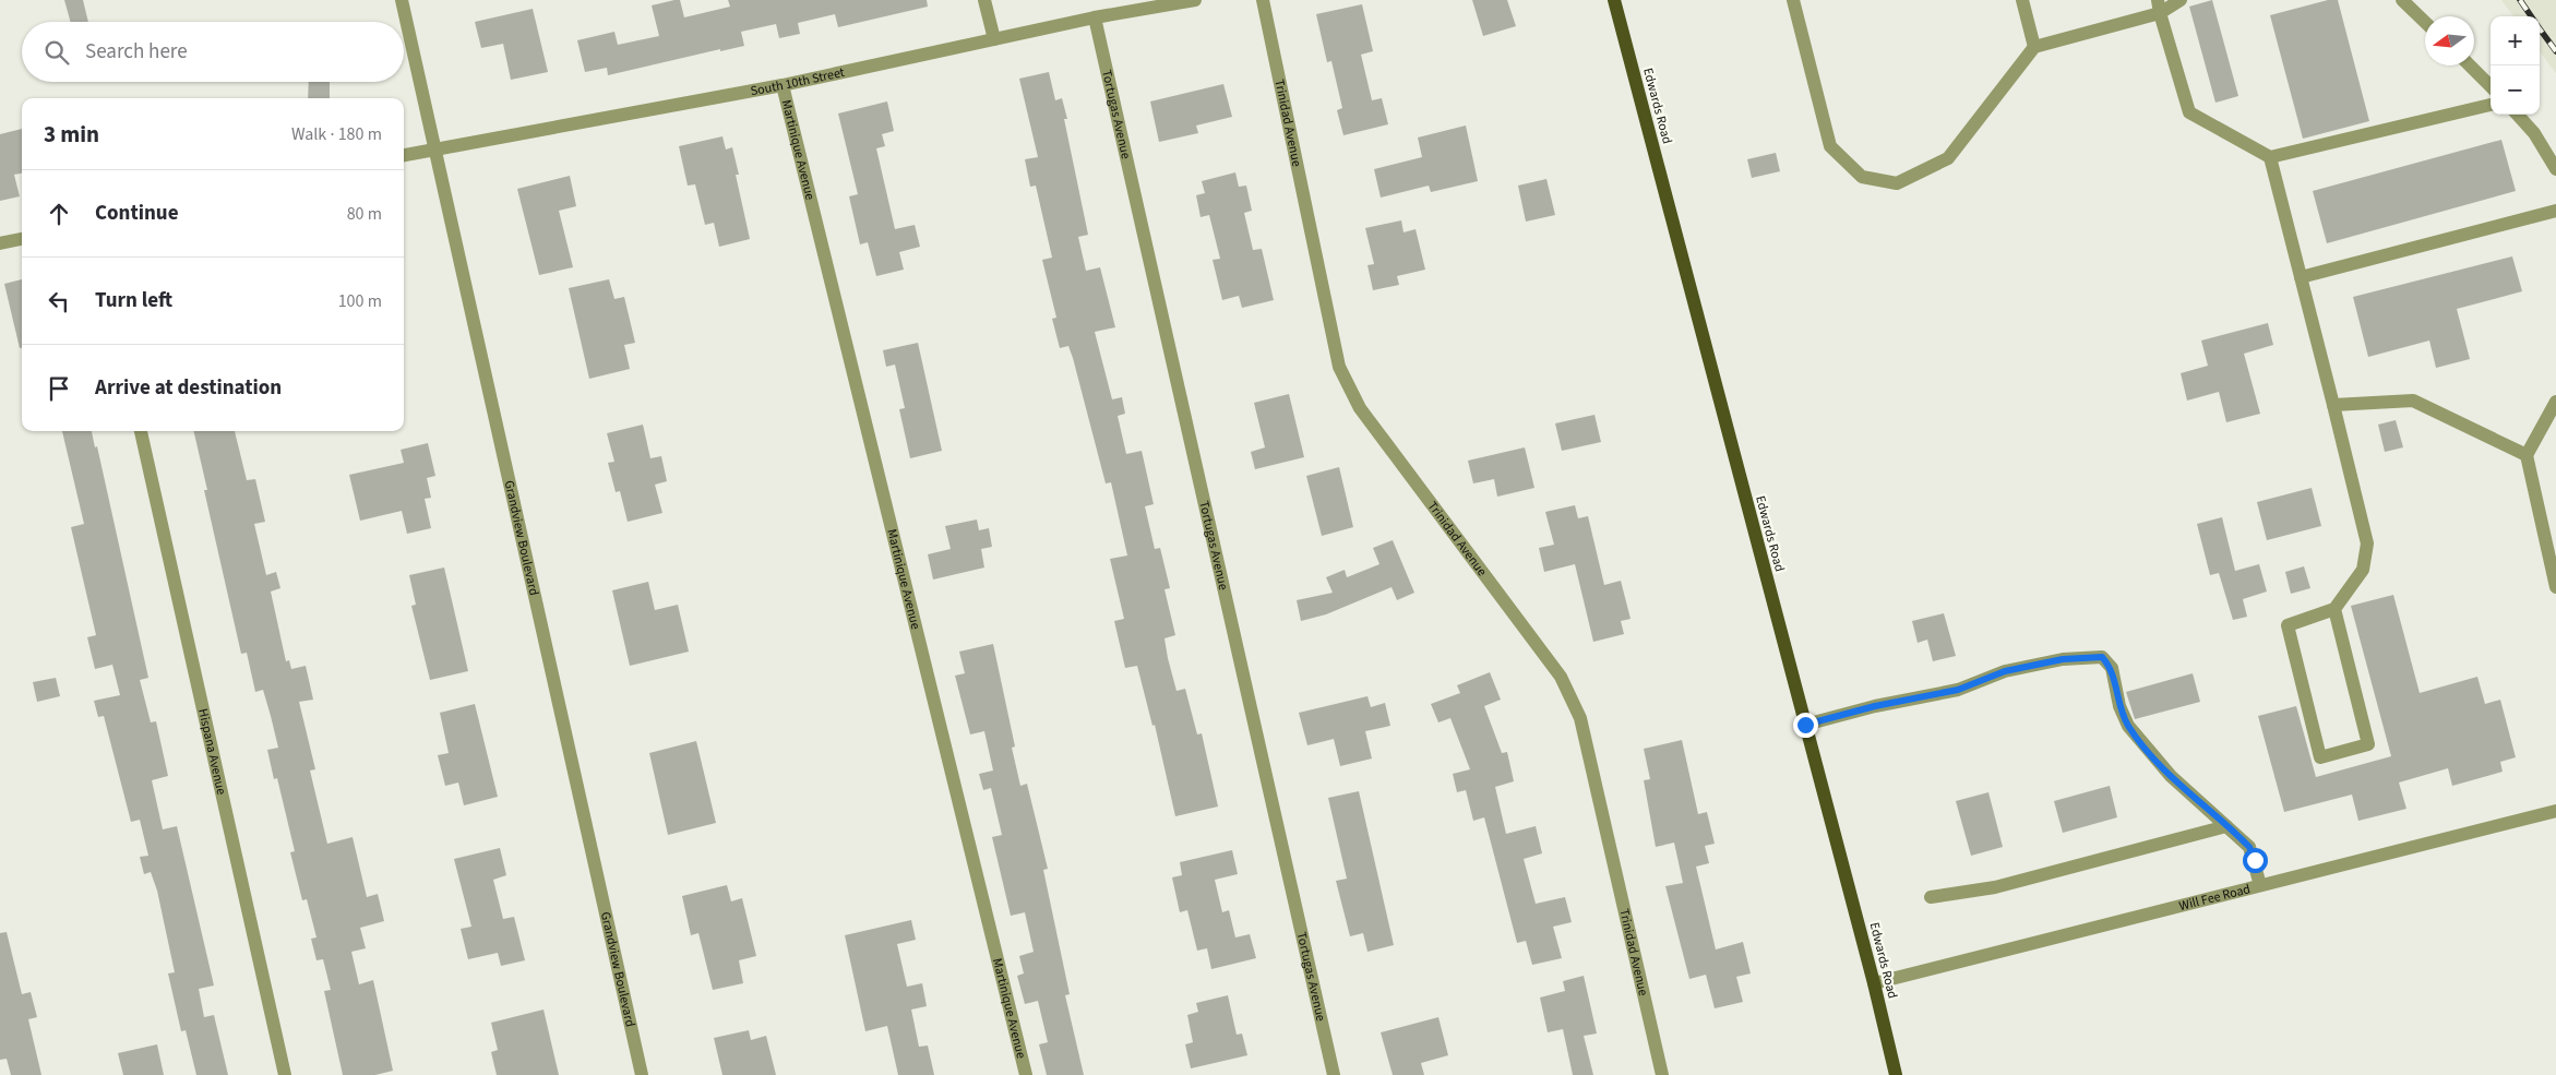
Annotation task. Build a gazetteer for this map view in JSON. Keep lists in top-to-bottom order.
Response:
{
  "streets": {
    "main road": ["Edwards Road"],
    "street": [
      "South 10th Street",
      "Tortugas Avenue",
      "Trinidad Avenue",
      "Martinique Avenue",
      "Grandview Boulevard",
      "Hispana Avenue",
      "Will Fee Road"
    ]
  },
  "crossings": [
    ["South 10th Street", "Tortugas Avenue"],
    ["South 10th Street", "Martinique Avenue"],
    ["South 10th Street", "Grandview Boulevard"],
    ["Edwards Road", "Will Fee Road"]
  ],
  "north": "left",
  "page": {
    "map_buttons": ["+", "−"],
    "search": "Search here",
    "heading": ["3 min", "Walk · 180 m"],
    "list": [
      ["Continue", "80 m"],
      ["Turn left", "100 m"],
      "Arrive at destination"
    ]
  }
}
